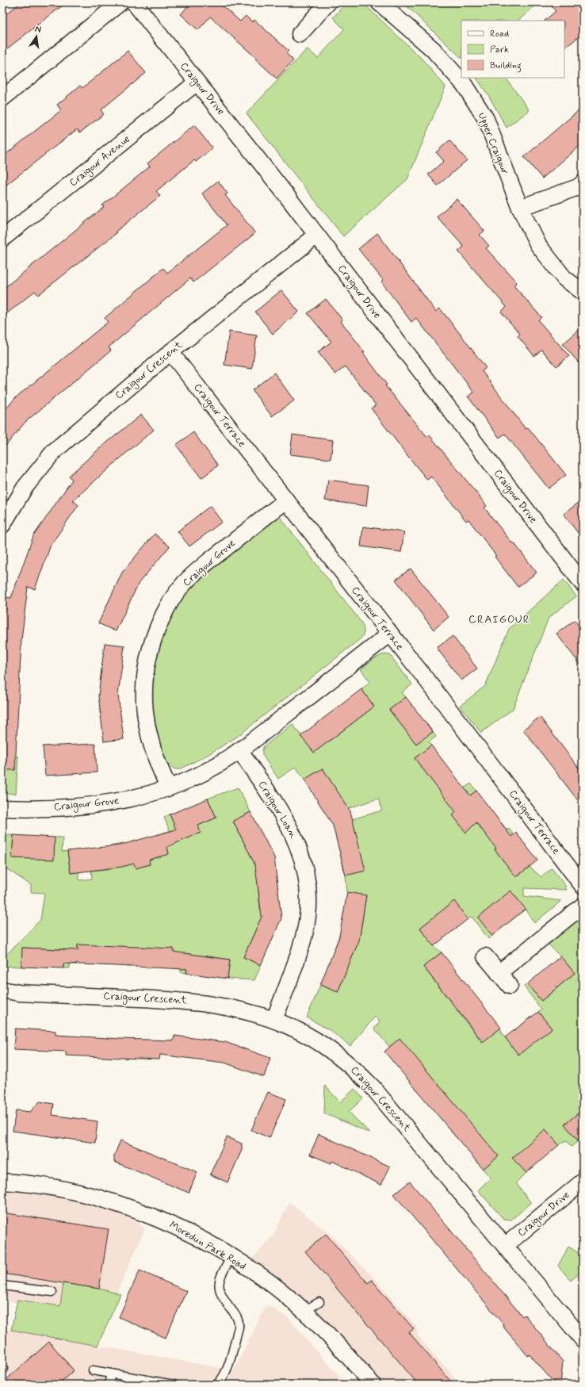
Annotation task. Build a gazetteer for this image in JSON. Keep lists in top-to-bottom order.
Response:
{
  "streets": {
    "street": [
      "Craigour Drive",
      "Upper Craigour",
      "Craigour Avenue",
      "Craigour Crescent",
      "Craigour Terrace",
      "Craigour Grove",
      "Craigour Loan",
      "Moredun Park Road"
    ]
  },
  "crossings": [
    ["Craigour Drive", "Craigour Avenue"],
    ["Craigour Drive", "Craigour Crescent"],
    ["Craigour Crescent", "Craigour Terrace"],
    ["Craigour Crescent", "Craigour Loan"],
    ["Craigour Terrace", "Craigour Grove"],
    ["Craigour Grove", "Craigour Loan"]
  ],
  "districts": ["CRAIGOUR"],
  "legend": ["Road", "Park", "Building"],
  "north": "top"
}
